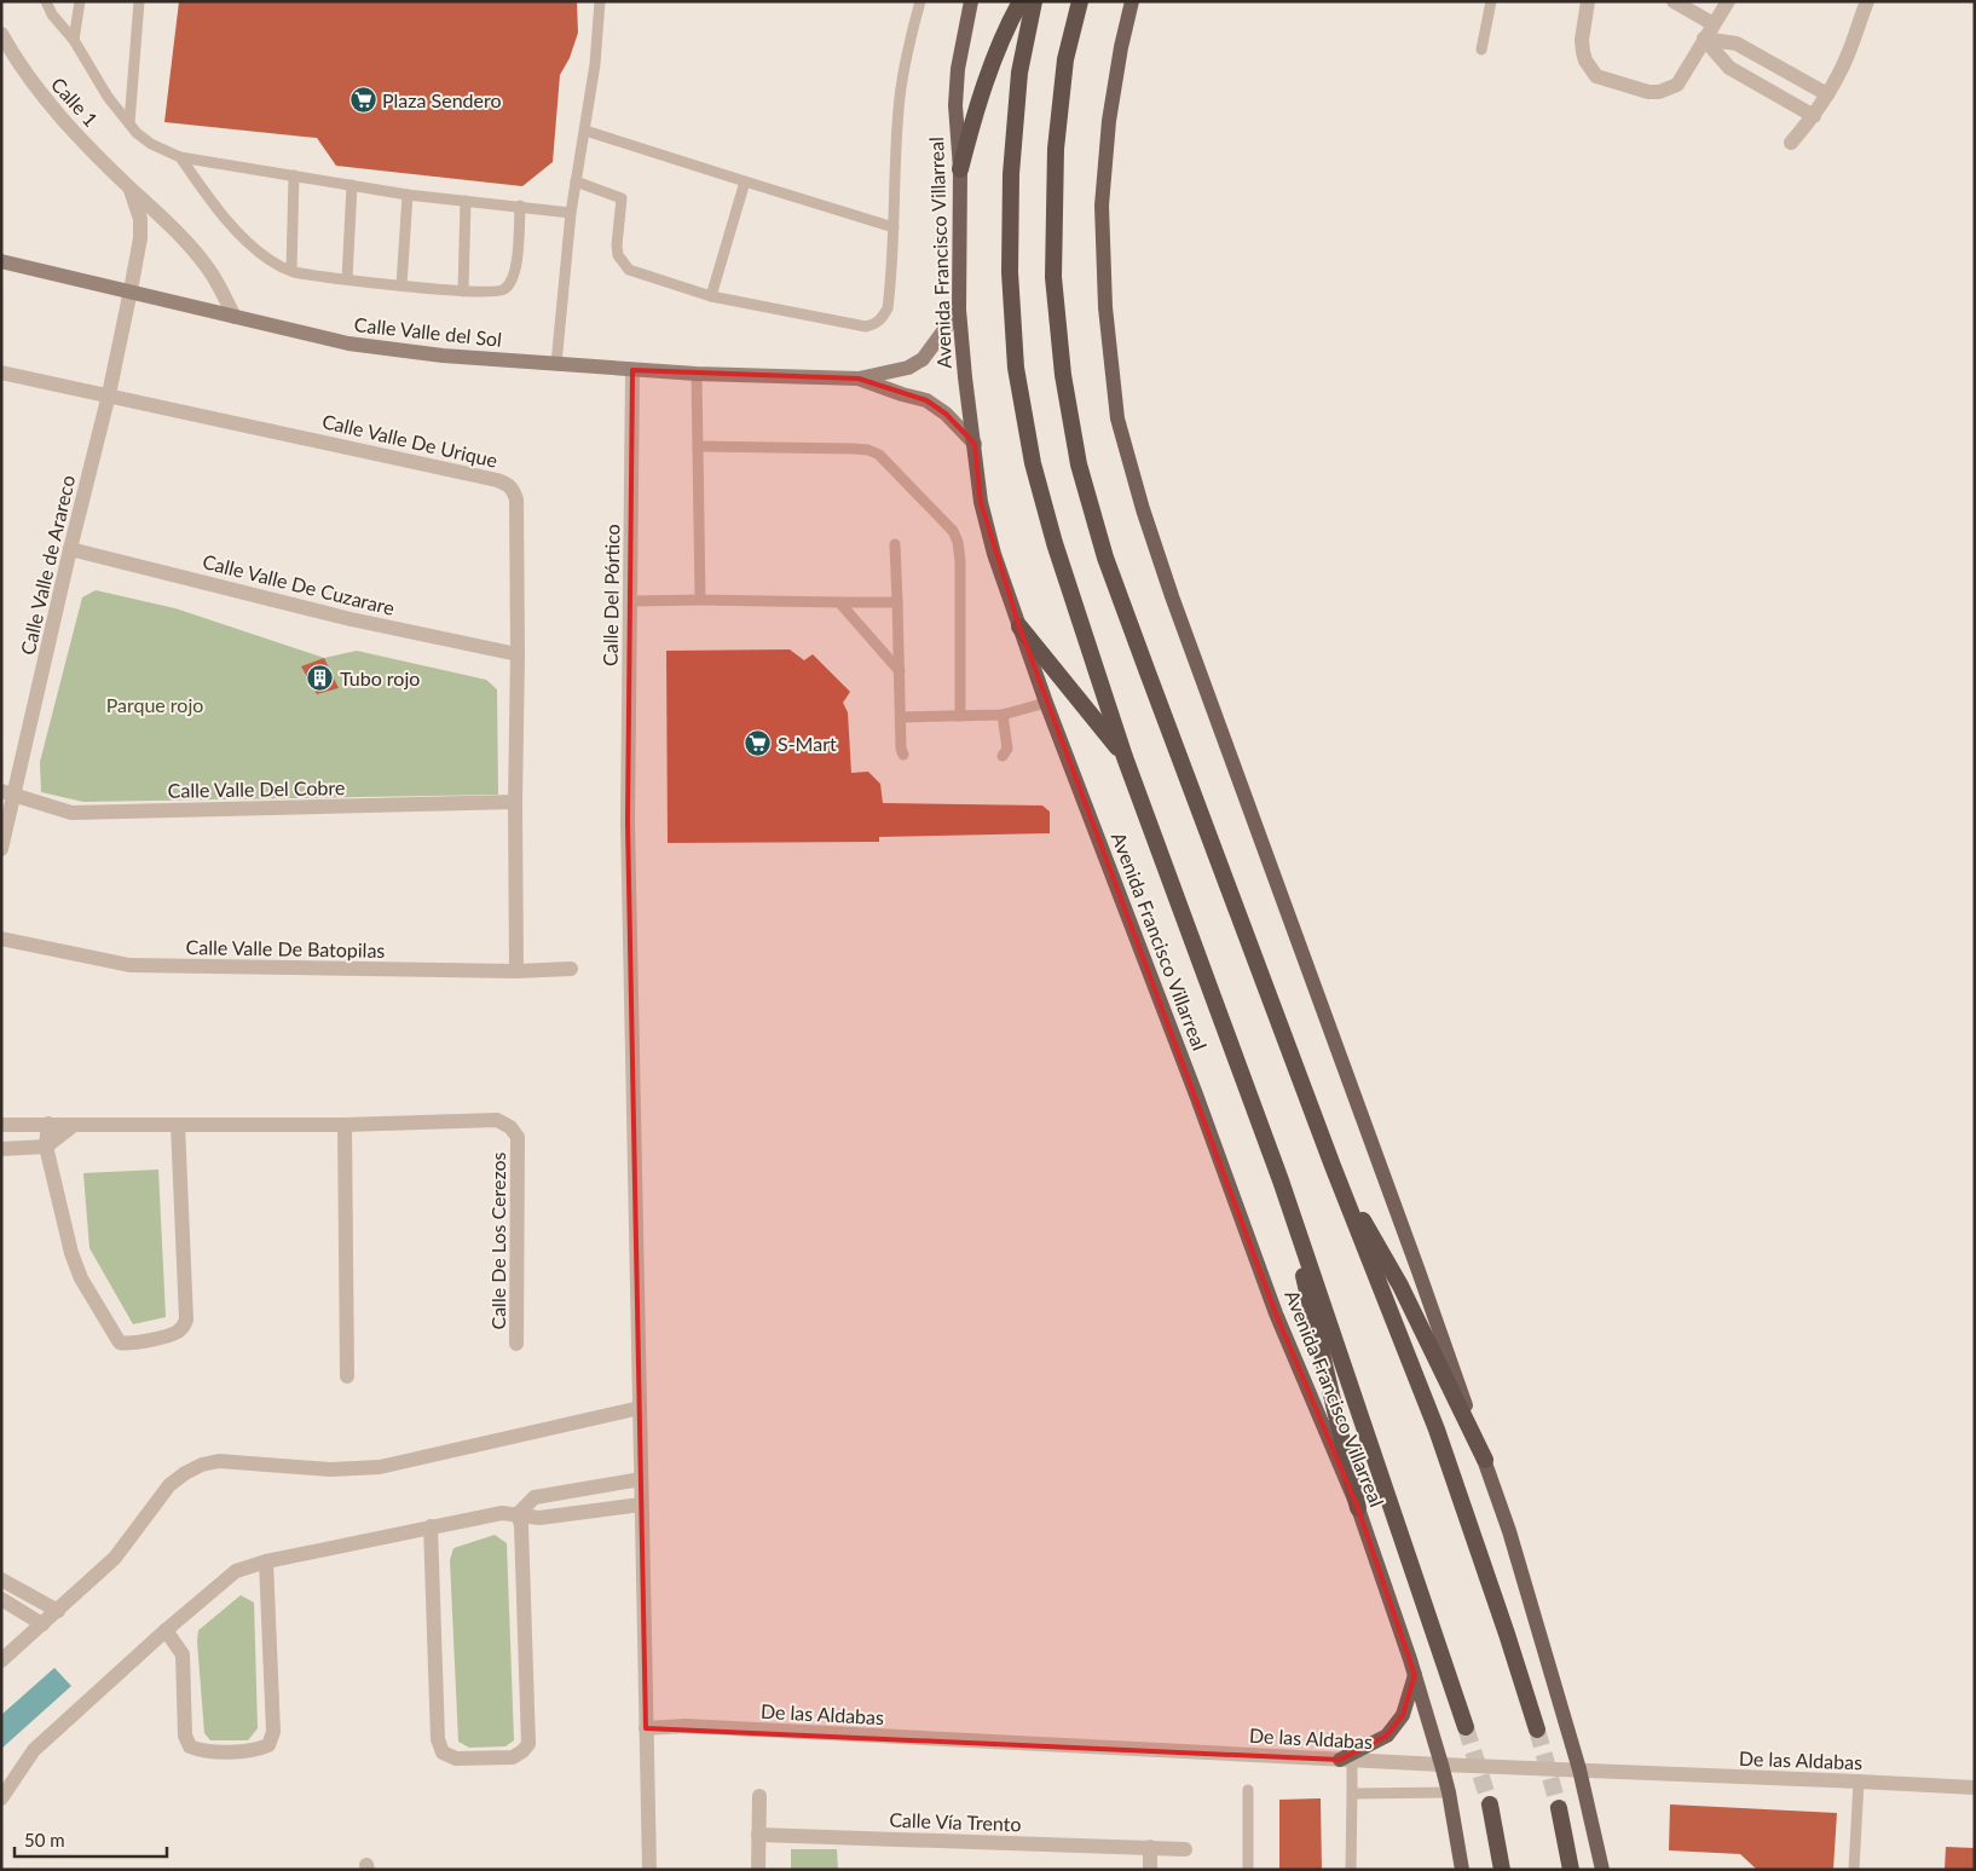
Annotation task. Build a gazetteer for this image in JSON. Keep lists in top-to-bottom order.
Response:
{
  "streets": {
    "highway": ["Avenida Francisco Villarreal"],
    "main road": ["Calle Valle del Sol"],
    "street": [
      "Calle 1",
      "Calle Valle De Urique",
      "Calle Valle de Arareco",
      "Calle Valle De Cuzarare",
      "Calle Del Pórtico",
      "Calle Valle Del Cobre",
      "Calle Valle De Batopilas",
      "Calle De Los Cerezos",
      "De las Aldabas",
      "Calle Vía Trento"
    ]
  },
  "crossings": [
    ["Calle 1", "Calle Valle del Sol"],
    ["Calle 1", "Calle Valle de Arareco"],
    ["Avenida Francisco Villarreal", "Calle Valle del Sol"],
    ["Avenida Francisco Villarreal", "De las Aldabas"],
    ["Calle Valle del Sol", "Calle Valle de Arareco"],
    ["Calle Valle del Sol", "Calle Del Pórtico"],
    ["Calle Valle De Urique", "Calle Valle de Arareco"],
    ["Calle Valle De Urique", "Calle Valle De Cuzarare"],
    ["Calle Valle De Urique", "Calle Valle Del Cobre"],
    ["Calle Valle De Urique", "Calle Valle De Batopilas"],
    ["Calle Valle de Arareco", "Calle Valle De Cuzarare"],
    ["Calle Valle de Arareco", "Calle Valle Del Cobre"],
    ["Calle Del Pórtico", "De las Aldabas"]
  ],
  "parks": ["Parque rojo"],
  "places": {
    "supermarket": ["Plaza Sendero", "S-Mart"],
    "building": ["Tubo rojo"]
  },
  "scale_bar": "50 m"
}
